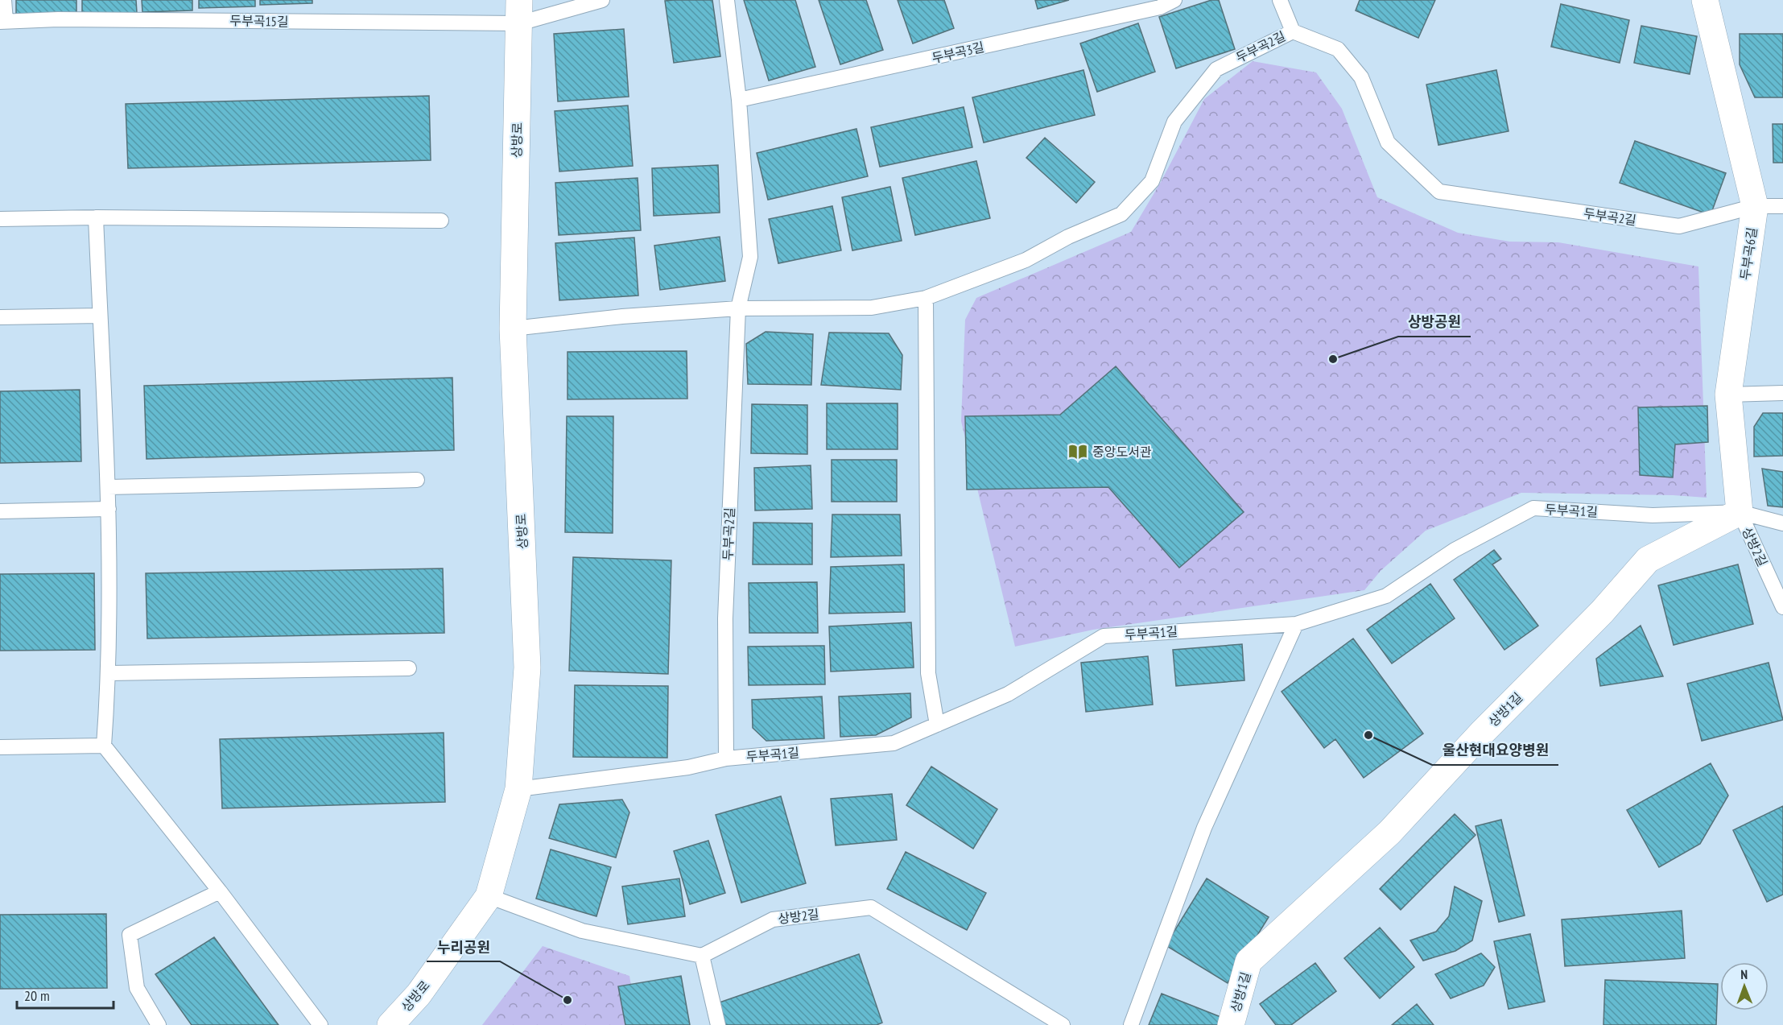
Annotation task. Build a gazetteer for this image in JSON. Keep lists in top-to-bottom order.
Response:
{
  "streets": {
    "street": ["상방로", "두부곡6길", "상방1길"],
    "lane": [
      "두부곡15길",
      "두부곡2길",
      "두부곡3길",
      "두부곡1길",
      "상방2길"
    ]
  },
  "crossings": [
    ["두부곡15길", "상방로"],
    ["두부곡2길", "상방로"],
    ["두부곡2길", "두부곡6길"],
    ["두부곡2길", "두부곡1길"],
    ["상방로", "두부곡1길"],
    ["두부곡6길", "두부곡1길"],
    ["두부곡6길", "상방2길"],
    ["두부곡6길", "상방1길"],
    ["두부곡1길", "상방2길"],
    ["두부곡1길", "상방1길"],
    ["상방2길", "상방1길"]
  ],
  "places": {
    "other": ["상방공원", "울산현대요양병원", "누리공원"],
    "library": ["중앙도서관"]
  },
  "scale_bar": "20 m",
  "north": "top"
}
